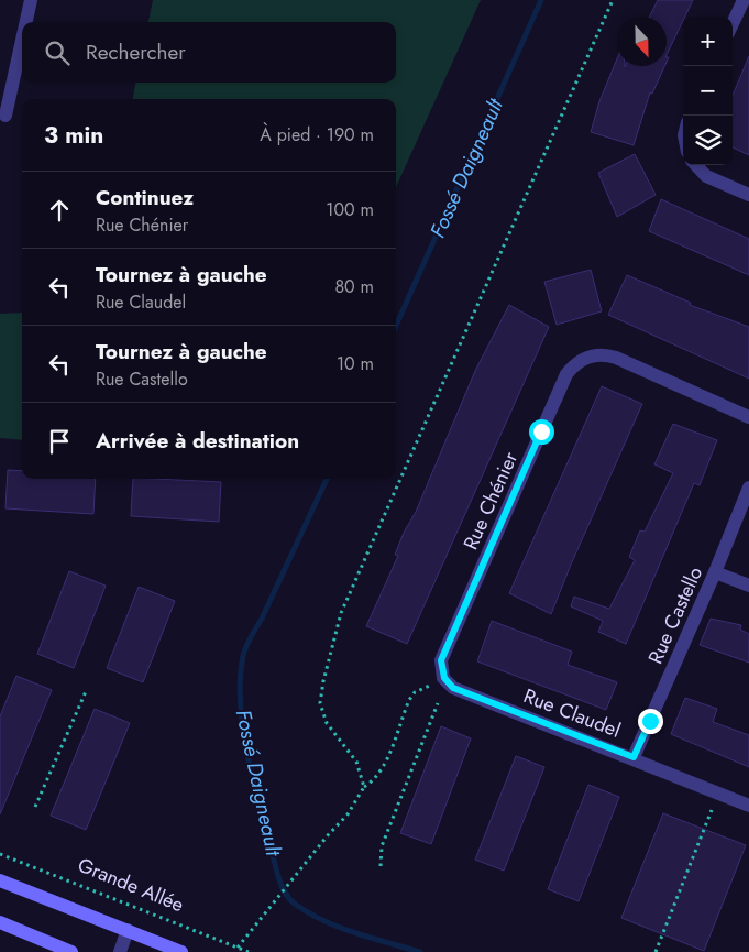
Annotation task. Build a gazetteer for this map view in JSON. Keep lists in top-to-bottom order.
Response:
{
  "streets": {
    "street": ["Rue Chénier", "Rue Castello", "Rue Claudel"],
    "path": ["Grande Allée"]
  },
  "crossings": [
    ["Rue Chénier", "Rue Claudel"],
    ["Rue Castello", "Rue Claudel"]
  ],
  "water": ["Fossé Daigneault"],
  "north": "bottom",
  "page": {
    "map_buttons": ["+", "−"],
    "search": "Rechercher",
    "heading": ["3 min", "À pied · 190 m"],
    "list": [
      ["Continuez", "Rue Chénier", "100 m"],
      ["Tournez à gauche", "Rue Claudel", "80 m"],
      ["Tournez à gauche", "Rue Castello", "10 m"],
      "Arrivée à destination"
    ]
  }
}
